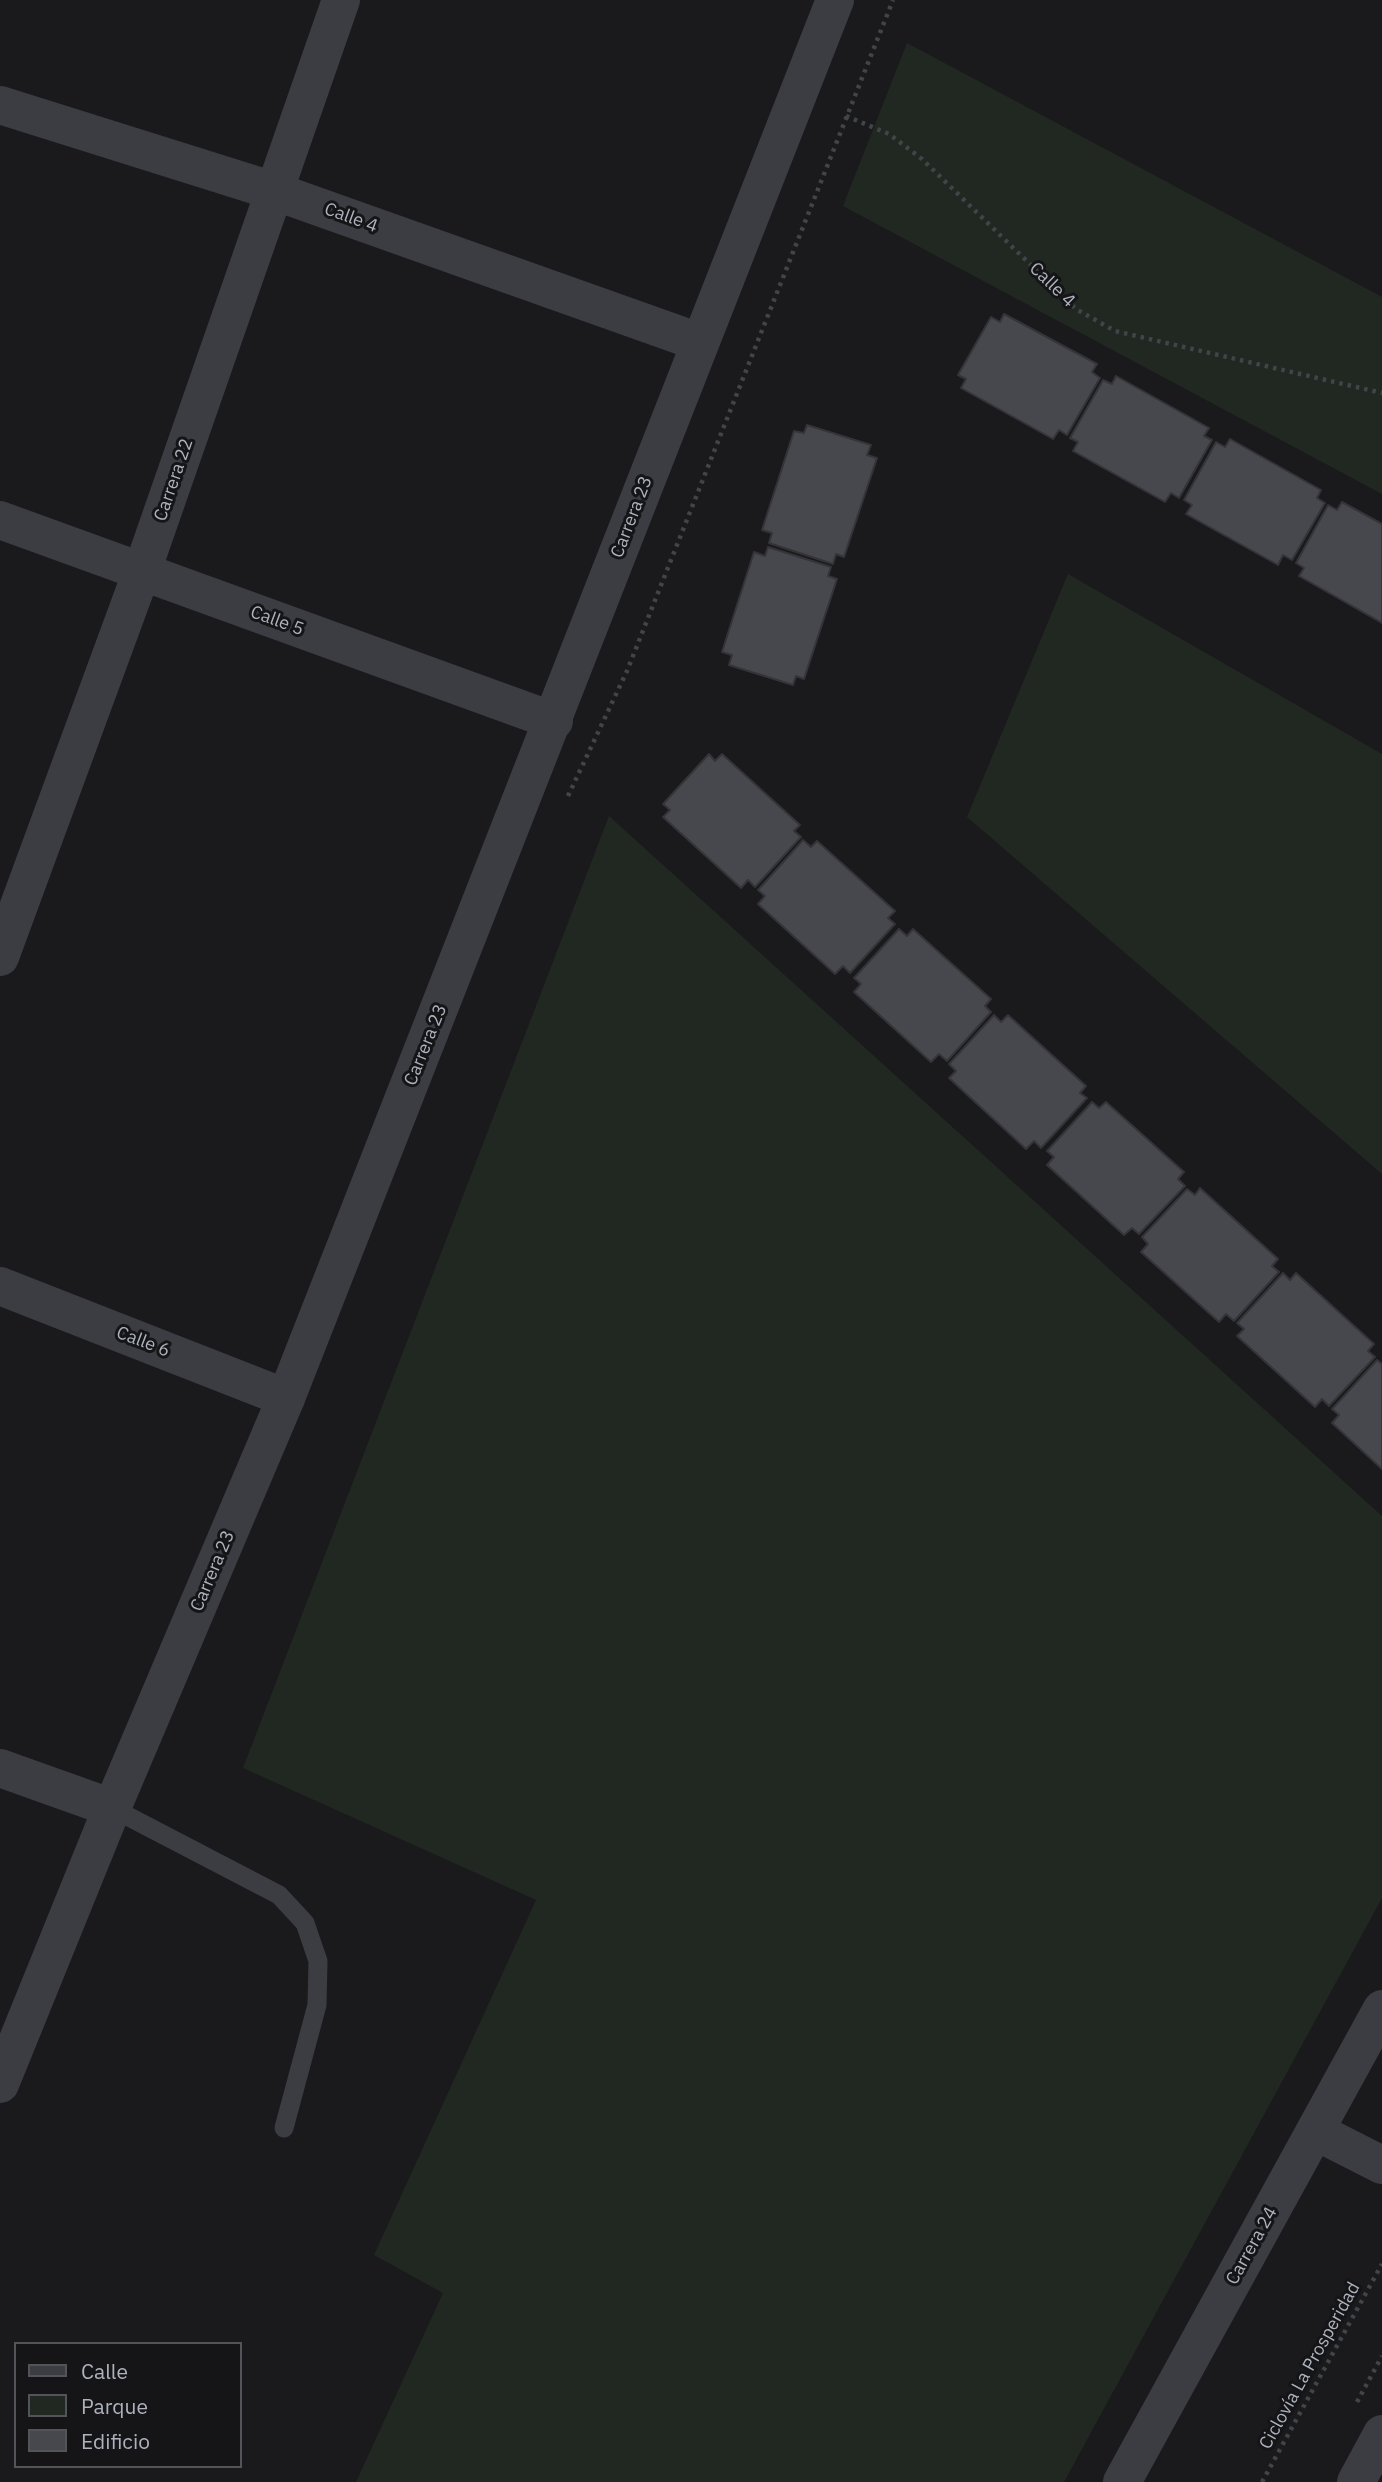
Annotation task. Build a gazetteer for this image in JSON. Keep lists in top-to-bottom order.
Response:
{
  "streets": {
    "street": [
      "Calle 4",
      "Carrera 22",
      "Carrera 23",
      "Calle 5",
      "Calle 6",
      "Carrera 24"
    ],
    "path": ["Ciclovía La Prosperidad"]
  },
  "crossings": [
    ["Calle 4", "Carrera 22"],
    ["Calle 4", "Carrera 23"],
    ["Carrera 22", "Calle 5"],
    ["Carrera 23", "Calle 5"],
    ["Carrera 23", "Calle 6"]
  ],
  "legend": ["Calle", "Parque", "Edificio"]
}
